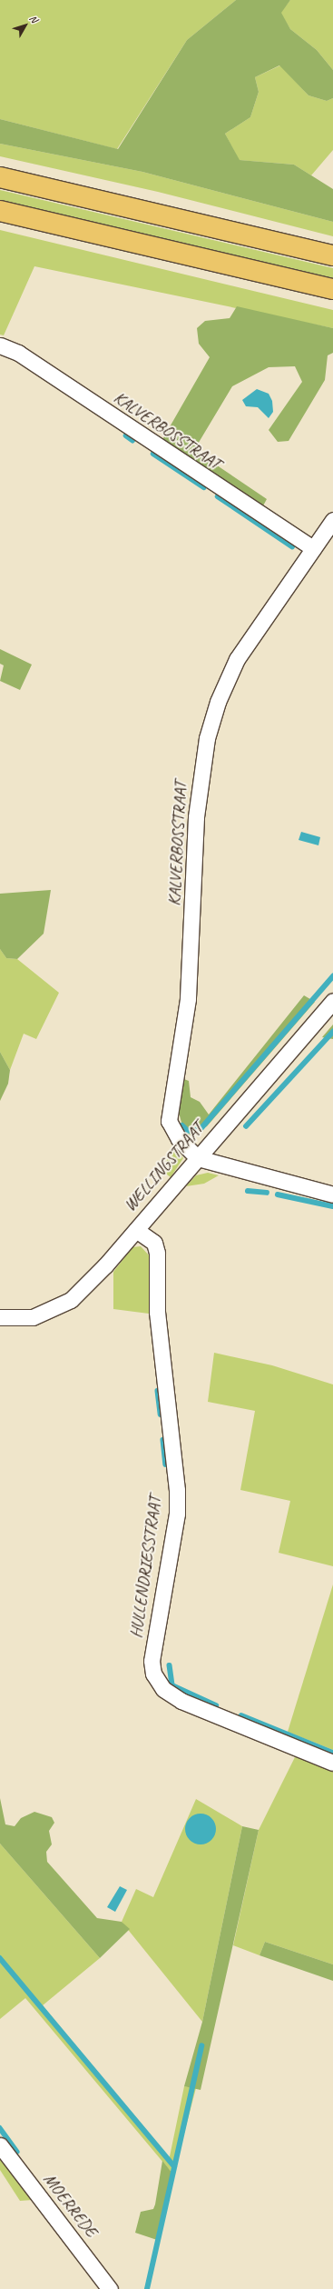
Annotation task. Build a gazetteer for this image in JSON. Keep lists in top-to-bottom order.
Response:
{
  "streets": {
    "street": [
      "KALVERBOSSTRAAT",
      "WELLINGSTRAAT",
      "HULLENDRIESSTRAAT",
      "MOERREDE"
    ]
  },
  "crossings": [
    ["KALVERBOSSTRAAT", "WELLINGSTRAAT"],
    ["WELLINGSTRAAT", "HULLENDRIESSTRAAT"]
  ],
  "north": "top right"
}
